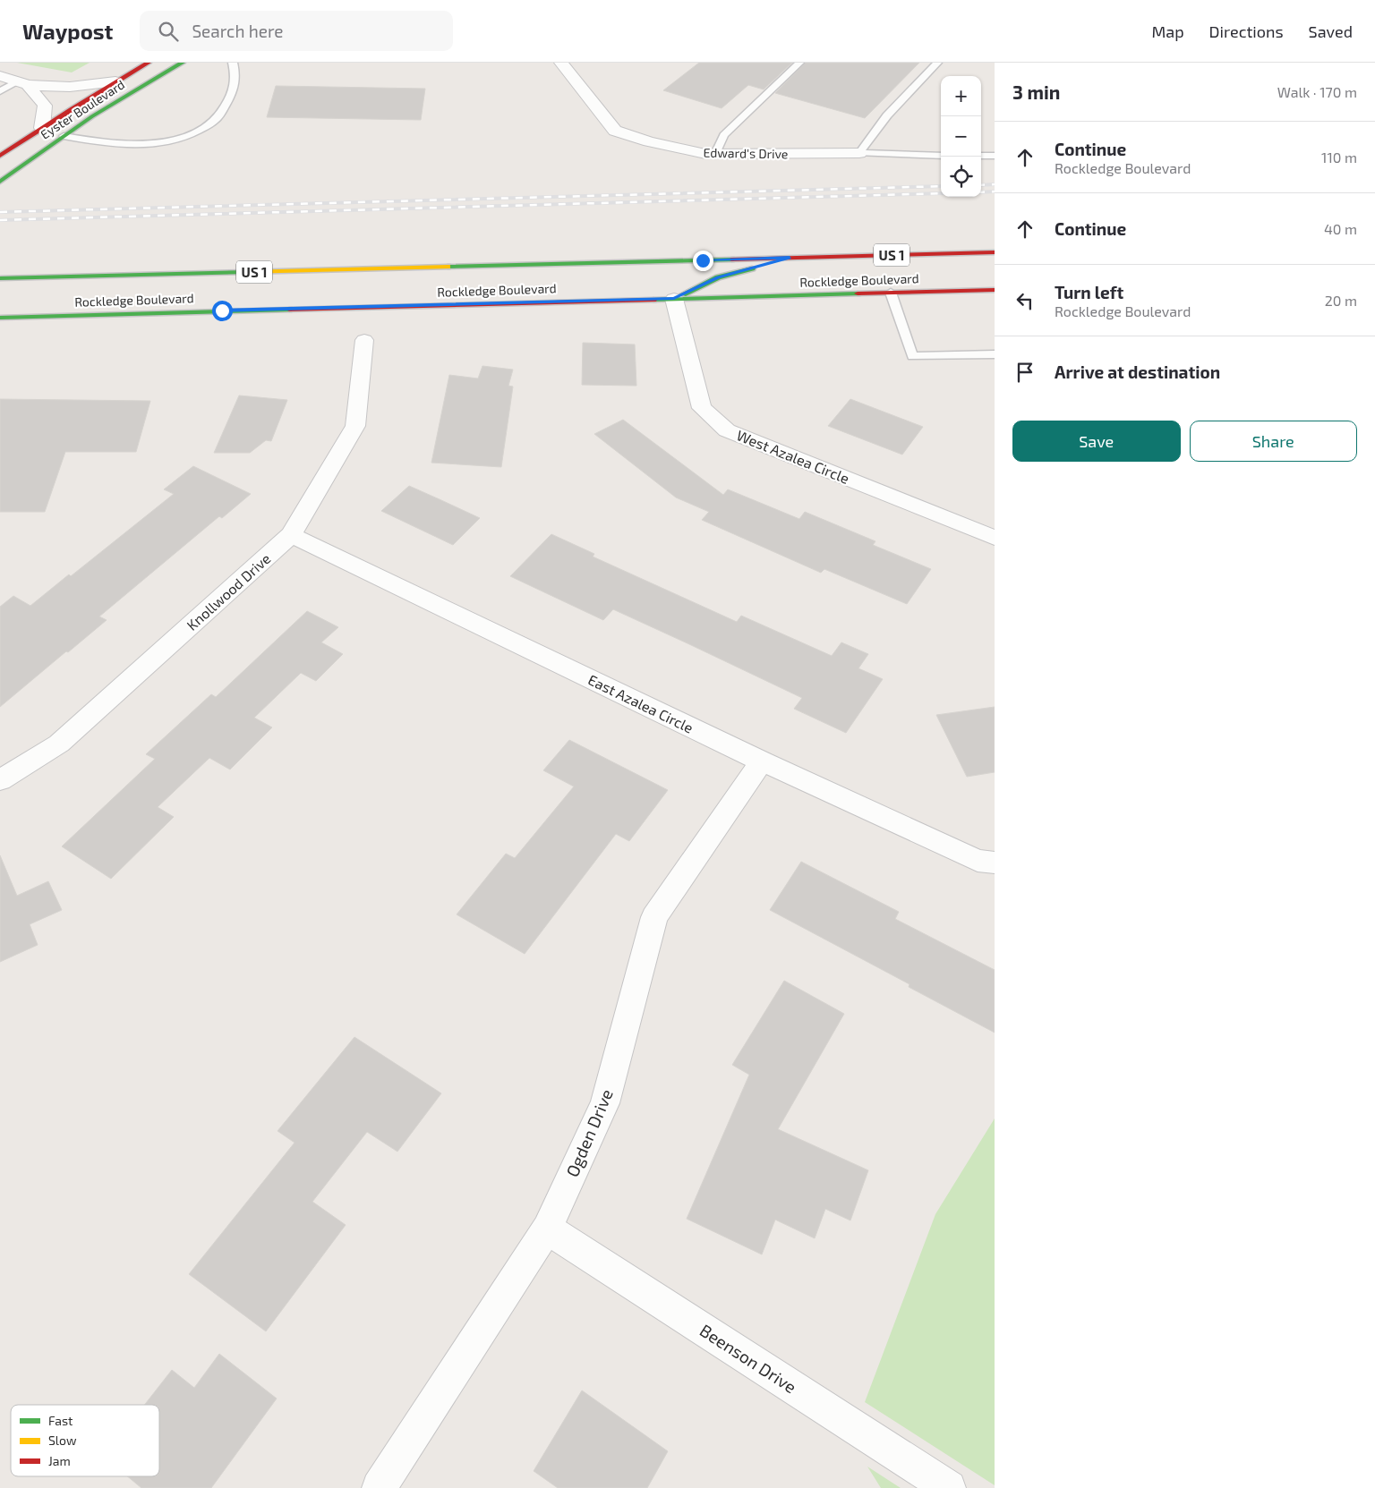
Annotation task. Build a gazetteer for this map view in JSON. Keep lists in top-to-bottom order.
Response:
{
  "streets": {
    "main road": ["Eyster Boulevard", "US 1", "Rockledge Boulevard"],
    "street": [
      "Edward's Drive",
      "West Azalea Circle",
      "Knollwood Drive",
      "East Azalea Circle",
      "Ogden Drive",
      "Beenson Drive"
    ]
  },
  "crossings": [
    ["Rockledge Boulevard", "West Azalea Circle"],
    ["Knollwood Drive", "East Azalea Circle"],
    ["East Azalea Circle", "Ogden Drive"],
    ["Ogden Drive", "Beenson Drive"]
  ],
  "legend": ["Fast", "Slow", "Jam"],
  "page": {
    "header": "Waypost",
    "search": "Search here",
    "nav": ["Map", "Directions", "Saved"],
    "heading": ["3 min", "Walk · 170 m"],
    "map_buttons": ["+", "−"],
    "list": [
      ["Continue", "Rockledge Boulevard", "110 m"],
      ["Continue", "40 m"],
      ["Turn left", "Rockledge Boulevard", "20 m"],
      "Arrive at destination"
    ],
    "buttons": ["Save", "Share"]
  }
}
